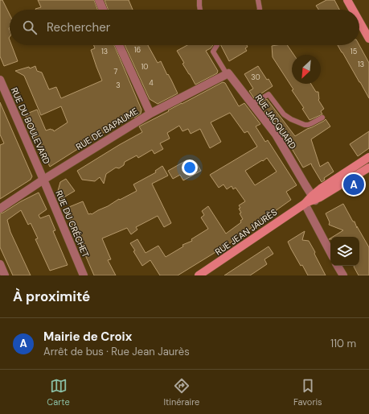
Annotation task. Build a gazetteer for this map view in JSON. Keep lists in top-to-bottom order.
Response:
{
  "streets": {
    "main road": ["RUE JEAN JAURÈS"],
    "street": [
      "RUE JACQUARD",
      "RUE DU BOULEVARD",
      "RUE DE BAPAUME",
      "RUE DU CRÉCHET"
    ]
  },
  "crossings": [
    ["RUE JACQUARD", "RUE DE BAPAUME"],
    ["RUE JACQUARD", "RUE JEAN JAURÈS"],
    ["RUE DU BOULEVARD", "RUE DE BAPAUME"],
    ["RUE DU BOULEVARD", "RUE DU CRÉCHET"],
    ["RUE DE BAPAUME", "RUE DU CRÉCHET"]
  ],
  "house_numbers": [
    "16",
    "13",
    "15",
    "13",
    "10",
    "7",
    "30",
    "4",
    "3"
  ],
  "north": "bottom left",
  "page": {
    "search": "Rechercher",
    "pins": "A",
    "heading": "À proximité",
    "list": [
      {
        "mark": "A",
        "name": "Mairie de Croix",
        "note": "Arrêt de bus · Rue Jean Jaurès",
        "value": "110 m"
      }
    ],
    "nav": ["Carte", "Itinéraire", "Favoris"]
  }
}
